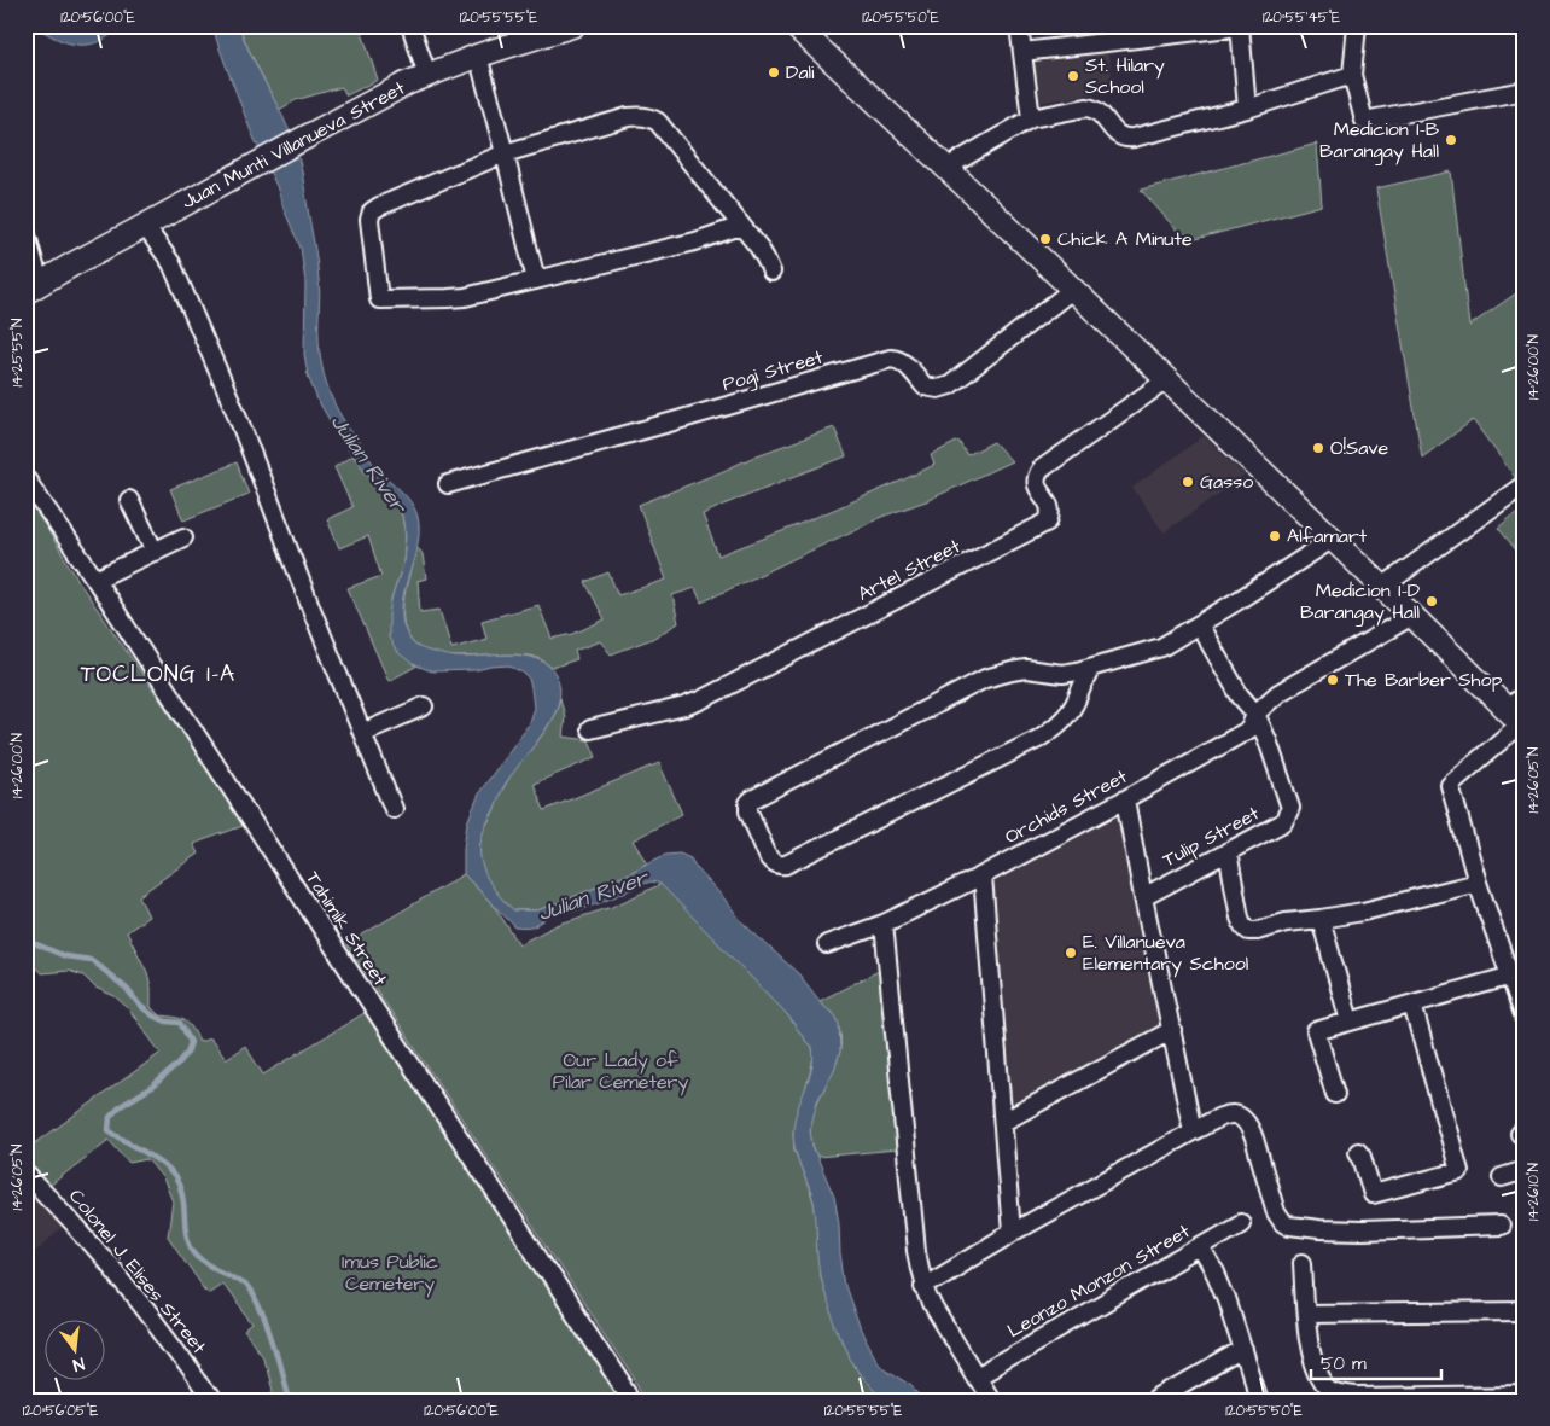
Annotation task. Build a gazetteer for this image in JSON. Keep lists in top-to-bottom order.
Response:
{
  "streets": {
    "main road": ["Juan Munti Villanueva Street"],
    "street": [
      "Pogi Street",
      "Artel Street",
      "Orchids Street",
      "Tulip Street",
      "Tahimik Street",
      "Colonel J. Elises Street",
      "Leonzo Monzon Street"
    ]
  },
  "crossings": [
    ["Orchids Street", "Tulip Street"]
  ],
  "districts": ["TOCLONG I-A"],
  "water": ["Julian River"],
  "parks": ["Our Lady of Pilar Cemetery", "Imus Public Cemetery"],
  "places": [
    "Dali",
    "St. Hilary School",
    "Medicion I-B Barangay Hall",
    "Chick A Minute",
    "O!Save",
    "Gasso",
    "Alfamart",
    "Medicion I-D Barangay Hall",
    "The Barber Shop",
    "E. Villanueva Elementary School"
  ],
  "scale_bar": "50 m",
  "north": "bottom",
  "coordinates": [
    "120°56'00\"E",
    "120°55'55\"E",
    "120°55'50\"E",
    "120°55'45\"E",
    "14°25'55\"N",
    "14°26'00\"N",
    "14°26'05\"N",
    "14°26'10\"N",
    "120°56'05\"E"
  ]
}
